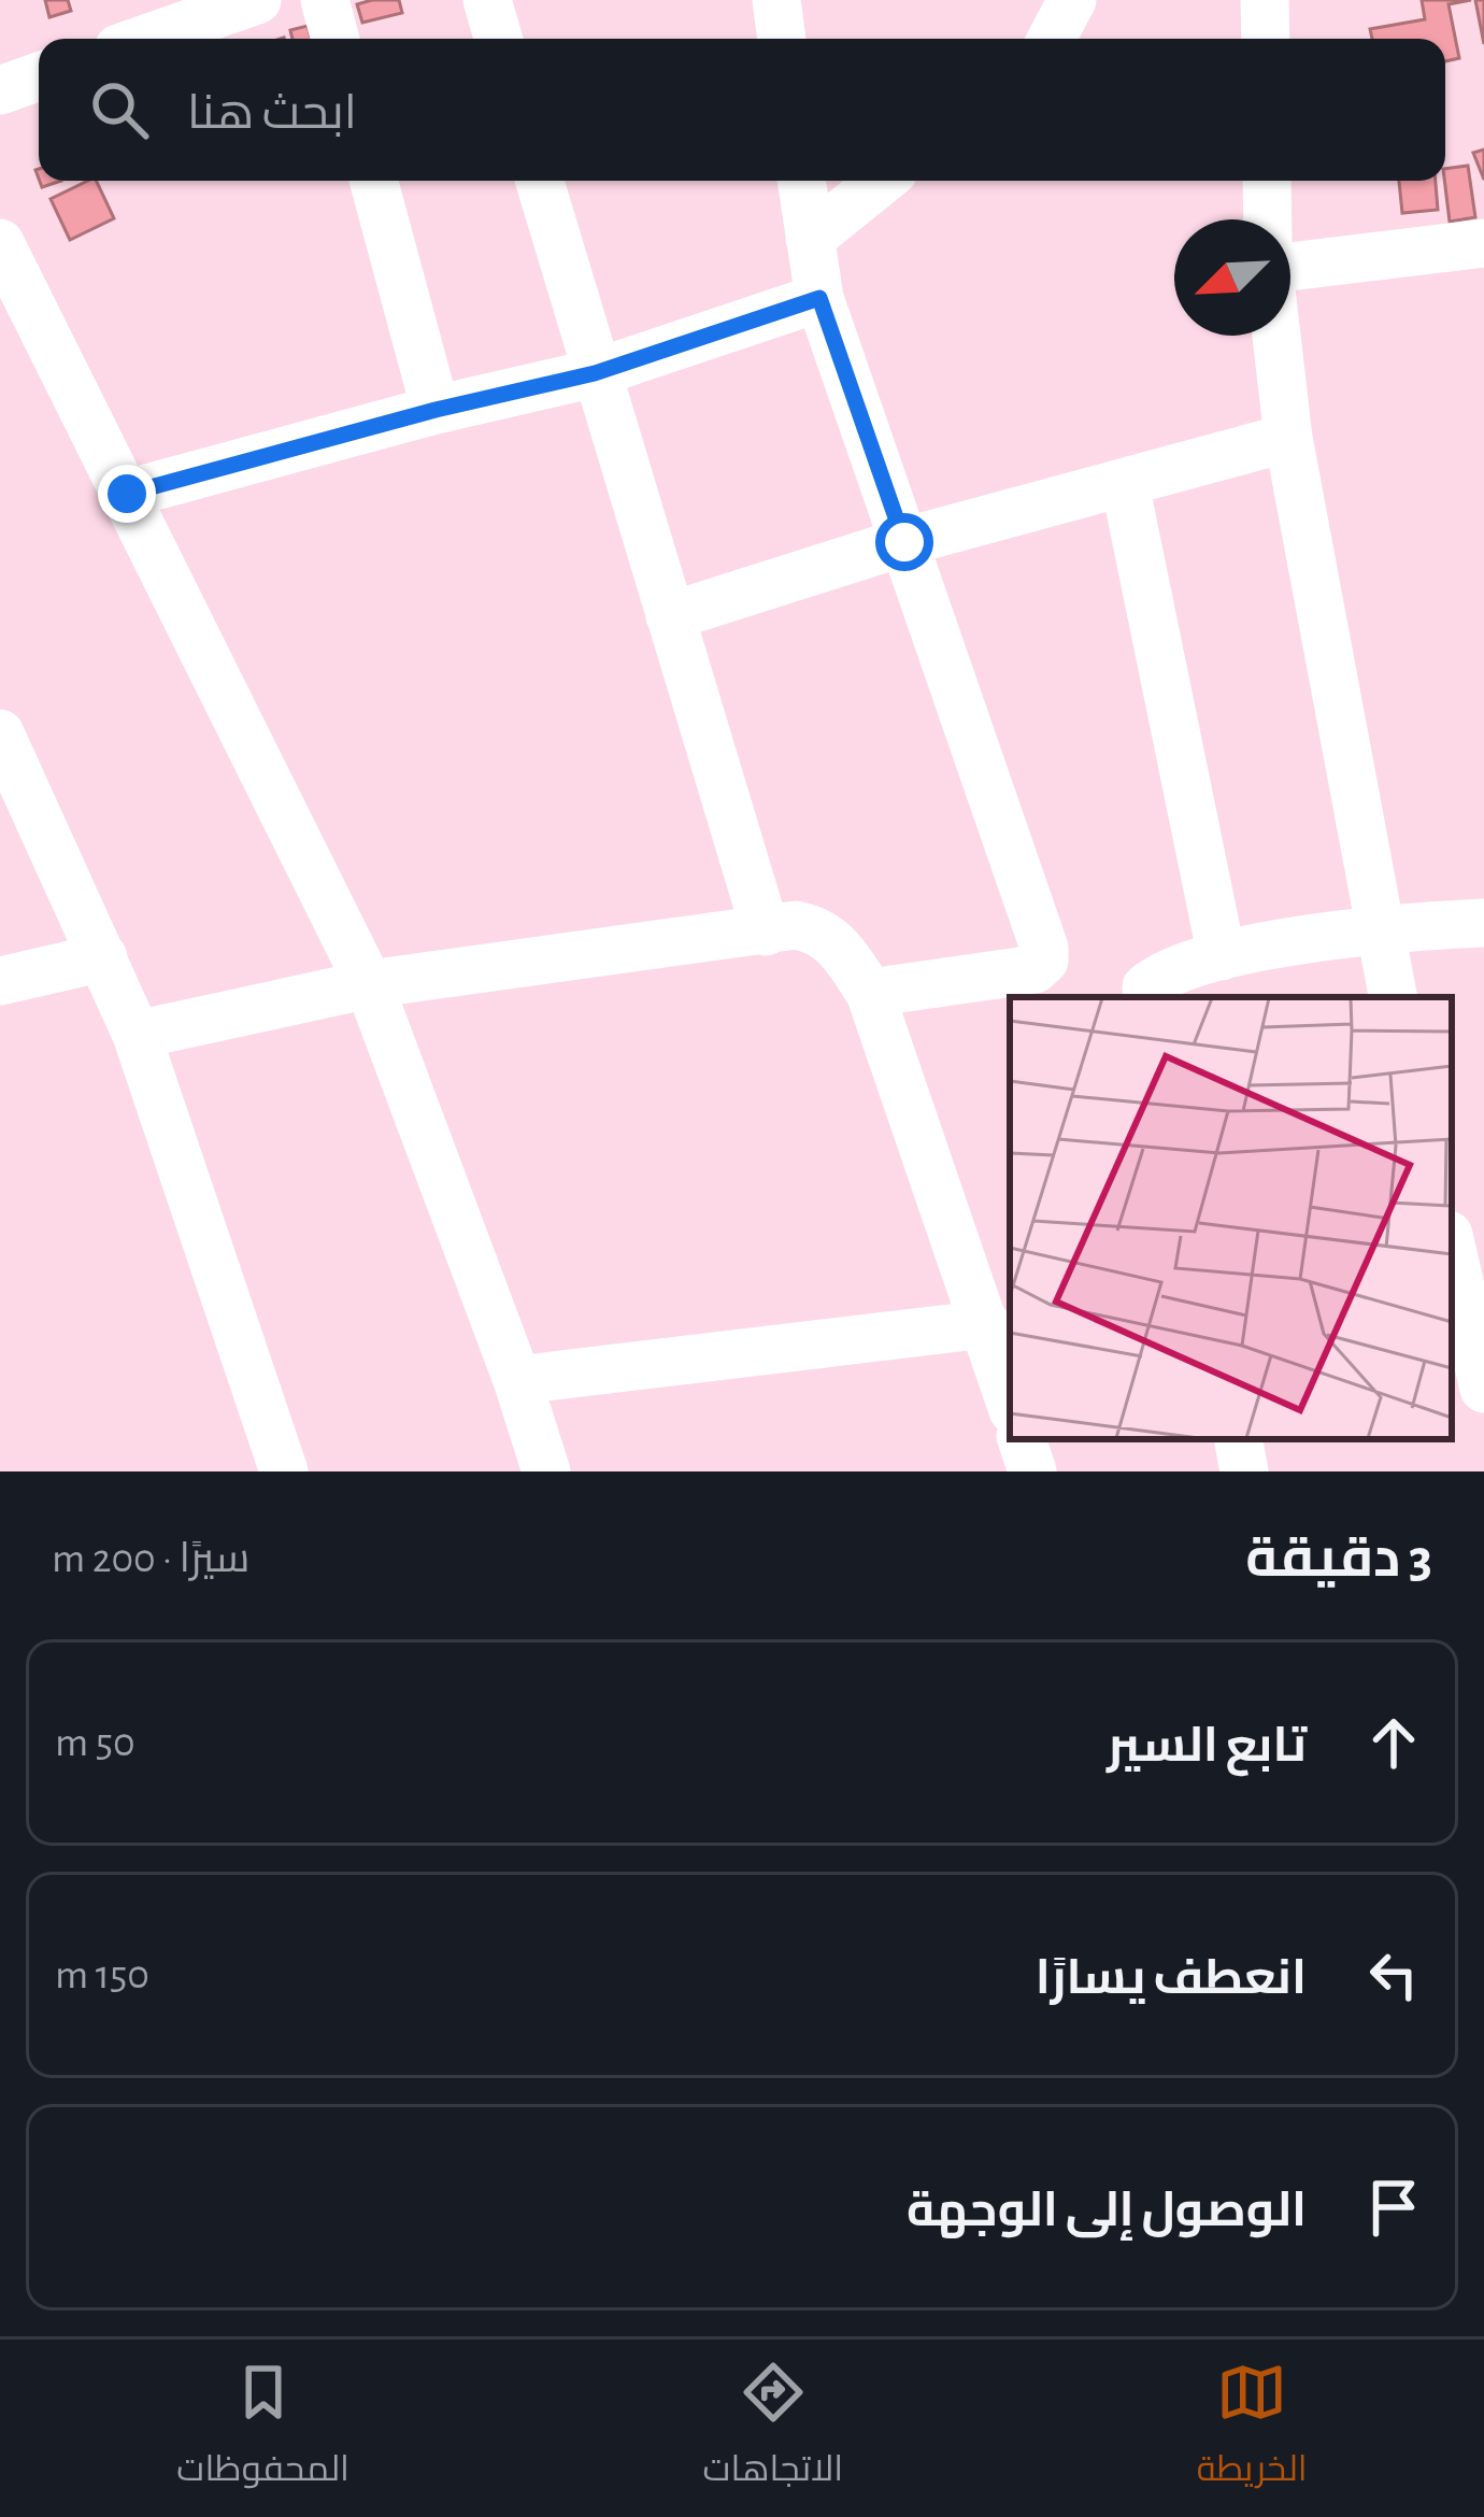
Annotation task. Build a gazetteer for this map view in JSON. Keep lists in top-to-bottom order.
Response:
{
  "north": "bottom left",
  "page": {
    "search": "ابحث هنا",
    "heading": ["3 دقيقة", "سيرًا · 200 m"],
    "list": [
      ["تابع السير", "50 m"],
      ["انعطف يسارًا", "150 m"],
      "الوصول إلى الوجهة"
    ],
    "nav": ["الخريطة", "الاتجاهات", "المحفوظات"]
  }
}
